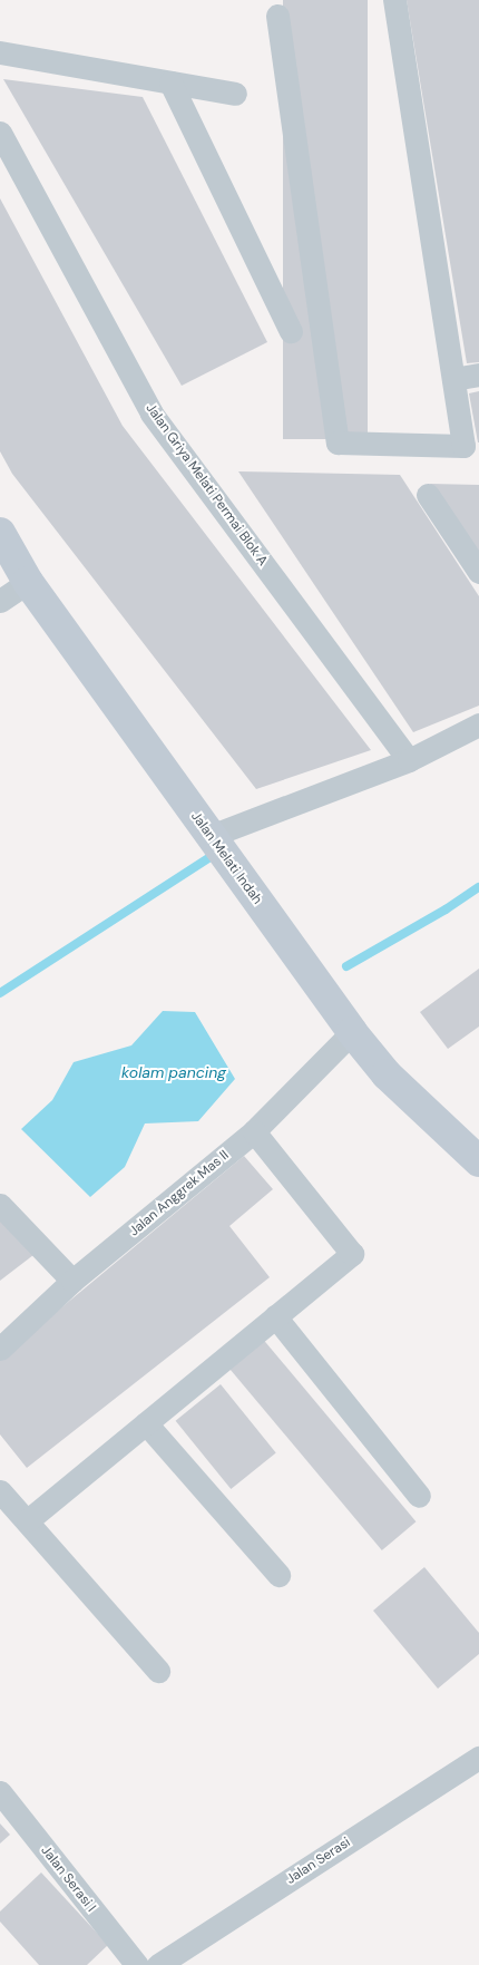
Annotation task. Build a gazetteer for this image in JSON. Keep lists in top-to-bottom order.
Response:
{
  "streets": {
    "main road": ["Jalan Melati Indah"],
    "street": [
      "Jalan Griya Melati Permai Blok A",
      "Jalan Anggrek Mas II",
      "Jalan Serasi",
      "Jalan Serasi I"
    ]
  },
  "crossings": [
    ["Jalan Melati Indah", "Jalan Anggrek Mas II"]
  ],
  "water": ["kolam pancing"]
}
